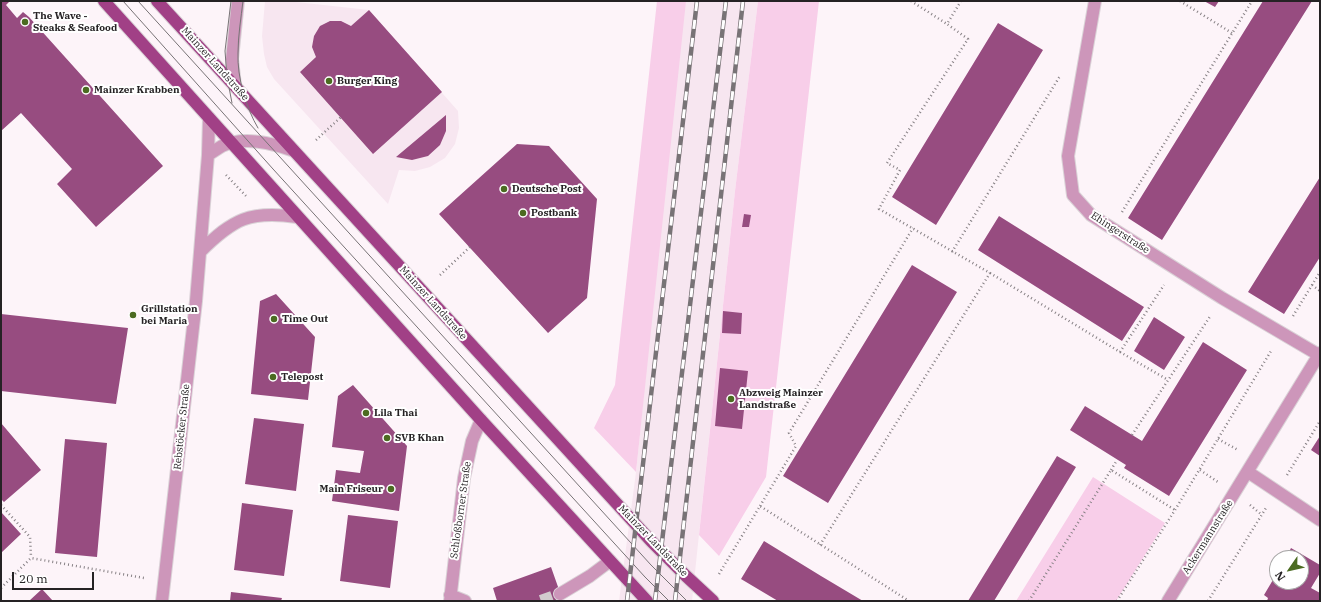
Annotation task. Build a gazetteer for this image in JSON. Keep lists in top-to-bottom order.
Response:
{
  "streets": {
    "main road": ["Mainzer Landstraße"],
    "street": [
      "Ehingerstraße",
      "Rebstöcker Straße",
      "Schloßborner Straße",
      "Ackermannstraße"
    ]
  },
  "crossings": [
    ["Ehingerstraße", "Ackermannstraße"]
  ],
  "places": [
    "The Wave - Steaks & Seafood",
    "Burger King",
    "Mainzer Krabben",
    "Deutsche Post",
    "Postbank",
    "Grillstation bei Maria",
    "Time Out",
    "Telepost",
    "Abzweig Mainzer Landstraße",
    "Lila Thai",
    "SVB Khan",
    "Main Friseur"
  ],
  "scale_bar": "20 m",
  "north": "bottom left"
}
